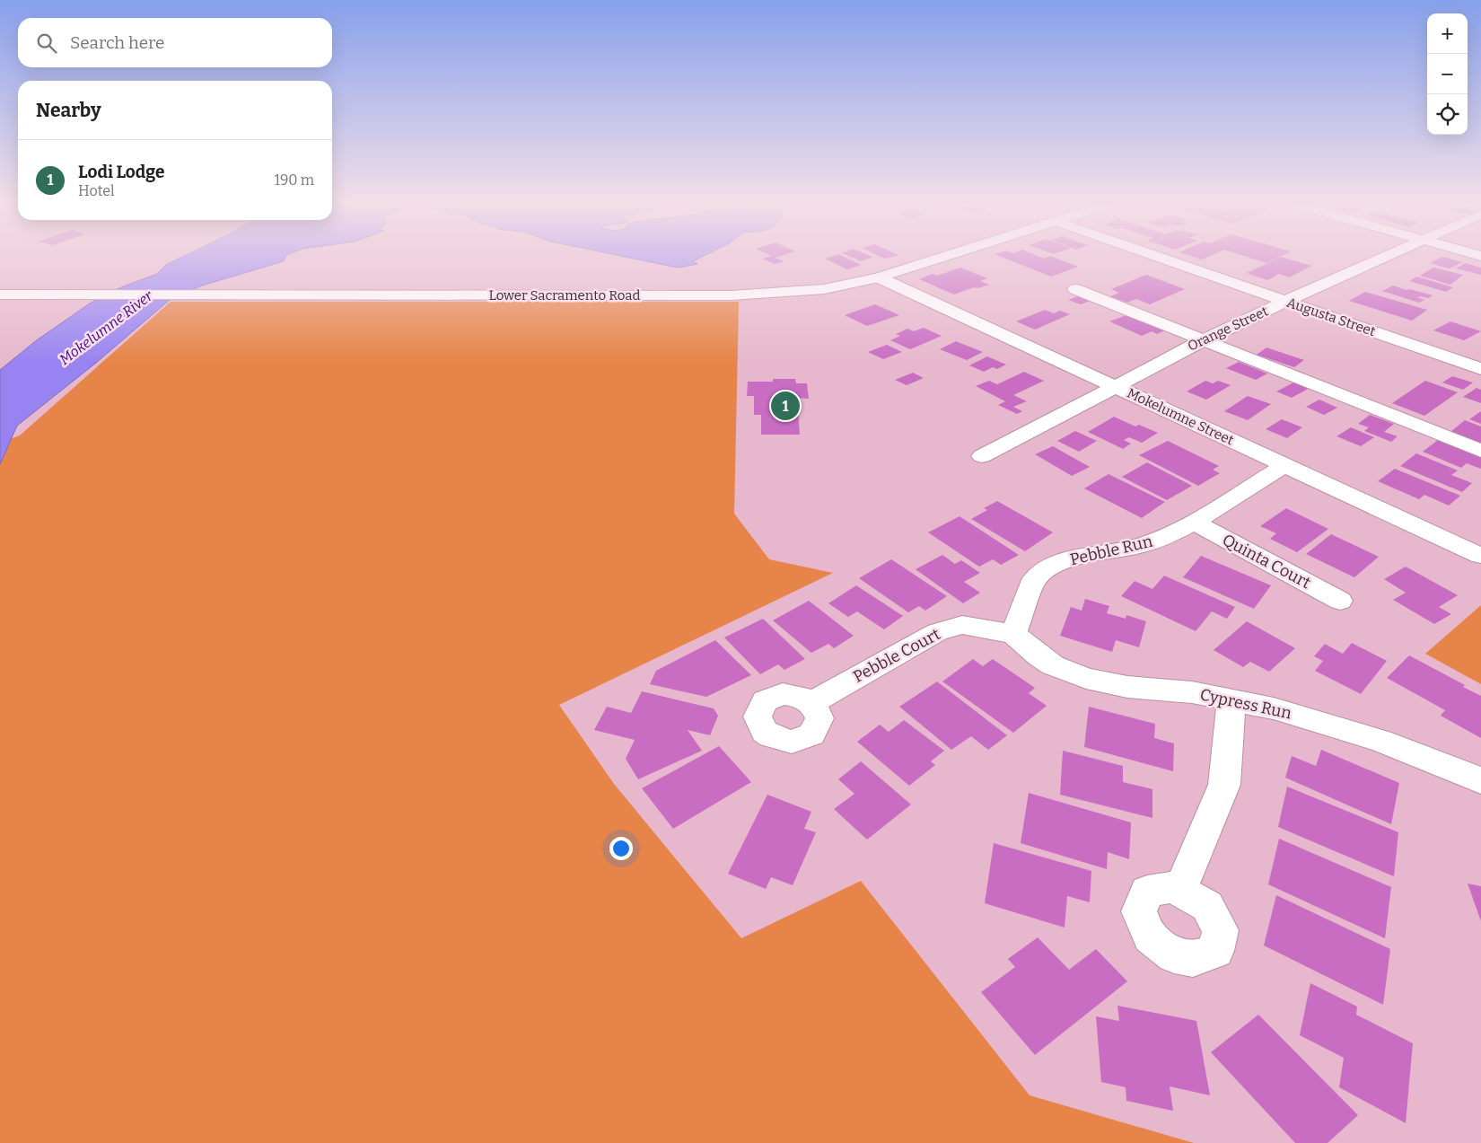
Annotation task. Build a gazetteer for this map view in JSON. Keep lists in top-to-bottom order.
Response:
{
  "streets": {
    "street": [
      "Lower Sacramento Road",
      "Augusta Street",
      "Orange Street",
      "Mokelumne Street",
      "Pebble Run",
      "Quinta Court",
      "Pebble Court",
      "Cypress Run"
    ]
  },
  "crossings": [
    ["Lower Sacramento Road", "Mokelumne Street"],
    ["Augusta Street", "Orange Street"],
    ["Orange Street", "Mokelumne Street"],
    ["Mokelumne Street", "Pebble Run"],
    ["Pebble Run", "Quinta Court"],
    ["Pebble Run", "Pebble Court"],
    ["Pebble Run", "Cypress Run"],
    ["Pebble Court", "Cypress Run"]
  ],
  "water": ["Mokelumne River"],
  "page": {
    "map_buttons": ["+", "−"],
    "search": "Search here",
    "heading": "Nearby",
    "list": [
      {
        "mark": "1",
        "name": "Lodi Lodge",
        "note": "Hotel",
        "value": "190 m"
      }
    ],
    "pins": "1"
  }
}
